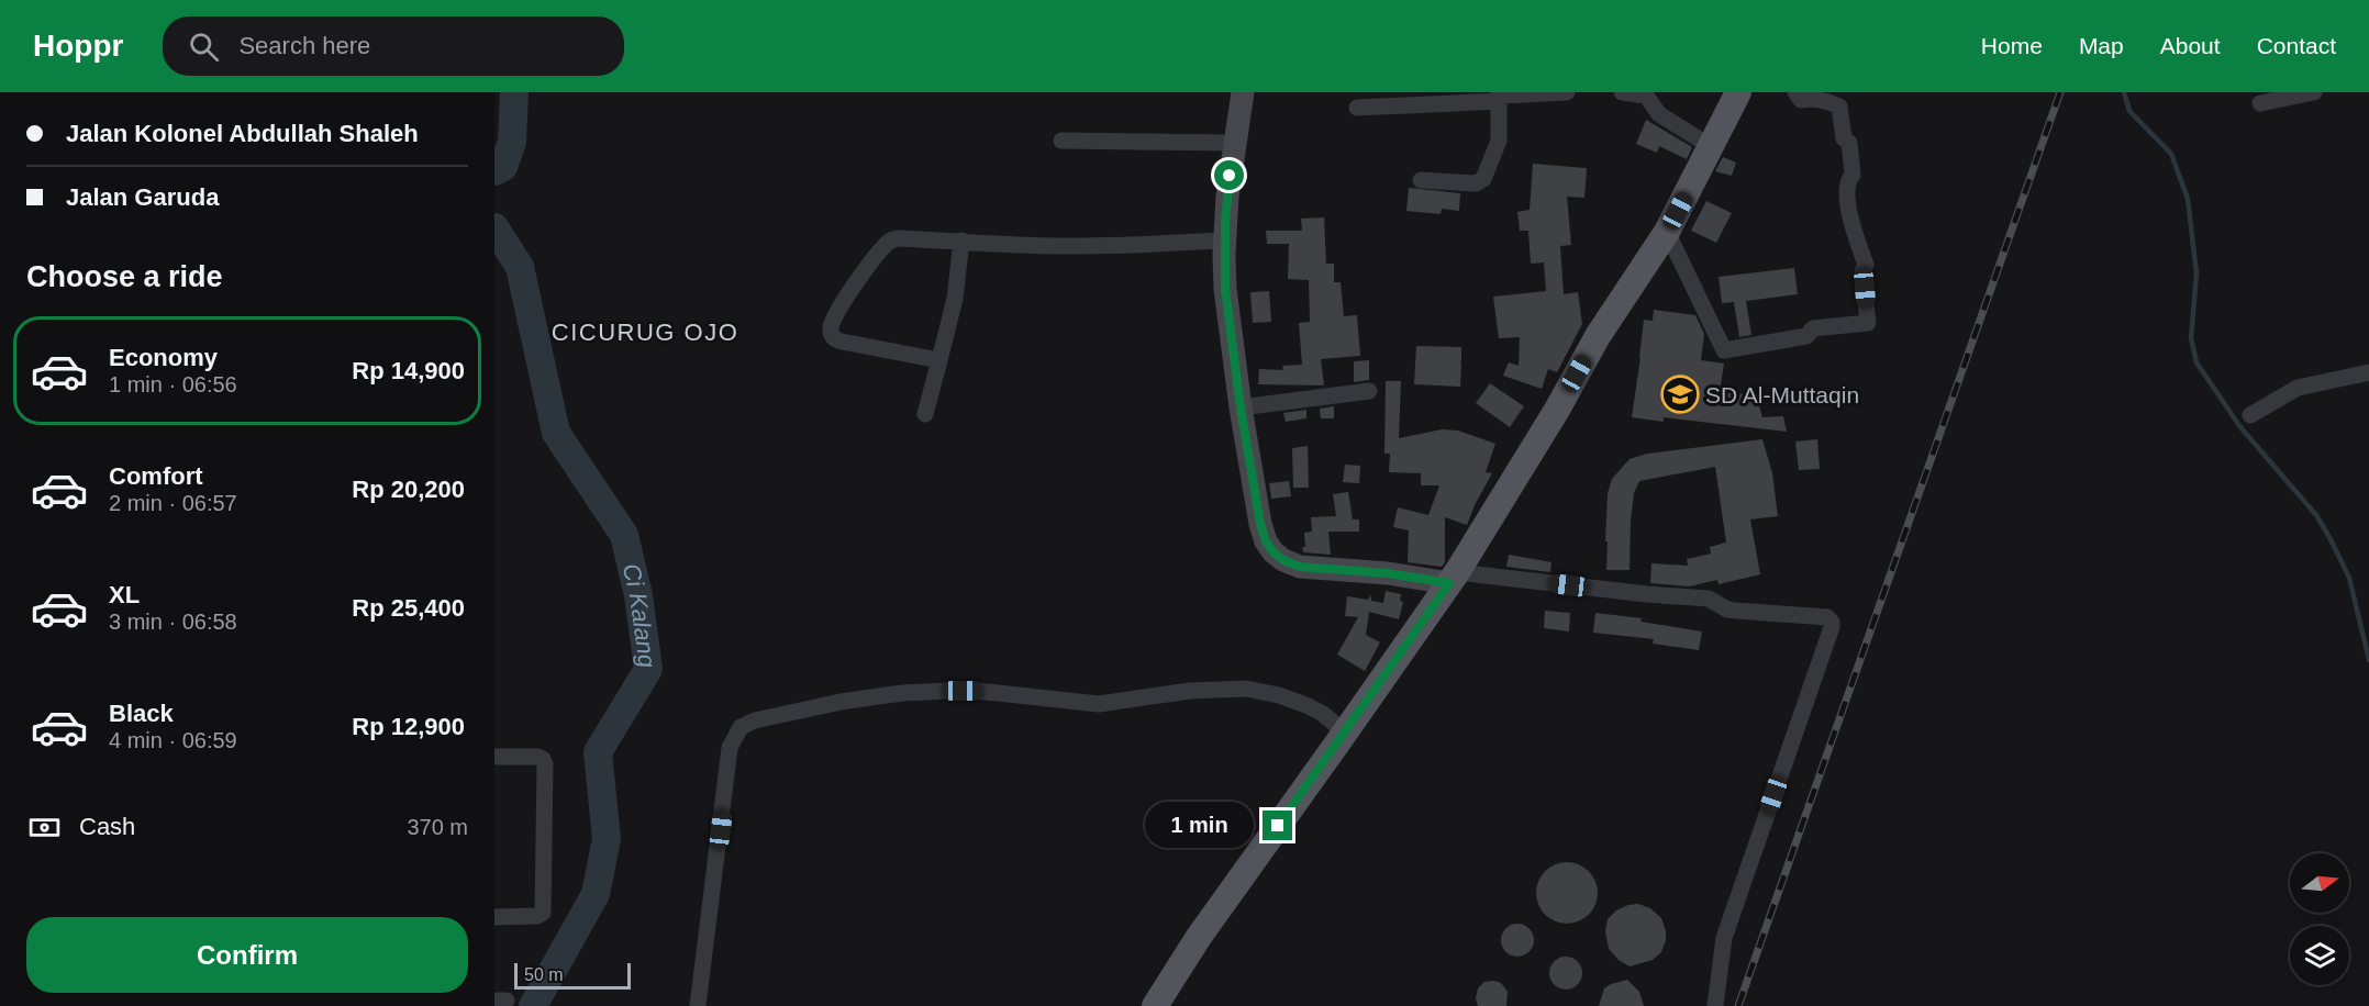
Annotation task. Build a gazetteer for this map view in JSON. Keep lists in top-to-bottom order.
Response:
{
  "districts": ["CICURUG OJO"],
  "water": ["Ci Kalang"],
  "places": {
    "school or university": ["SD Al-Muttaqin"]
  },
  "scale_bar": "50 m",
  "north": "right",
  "page": {
    "header": "Hoppr",
    "search": "Search here",
    "nav": [
      "Home",
      "Map",
      "About",
      "Contact"
    ],
    "banner": ["Jalan Kolonel Abdullah Shaleh", "Jalan Garuda"],
    "heading": "Choose a ride",
    "list": [
      {
        "name": "Economy",
        "note": "1 min · 06:56",
        "value": "Rp 14,900"
      },
      {
        "name": "Comfort",
        "note": "2 min · 06:57",
        "value": "Rp 20,200"
      },
      {
        "name": "XL",
        "note": "3 min · 06:58",
        "value": "Rp 25,400"
      },
      {
        "name": "Black",
        "note": "4 min · 06:59",
        "value": "Rp 12,900"
      }
    ],
    "pay": ["Cash", "370 m"],
    "bubble": "1 min",
    "buttons": "Confirm",
    "scale": "50 m"
  }
}
